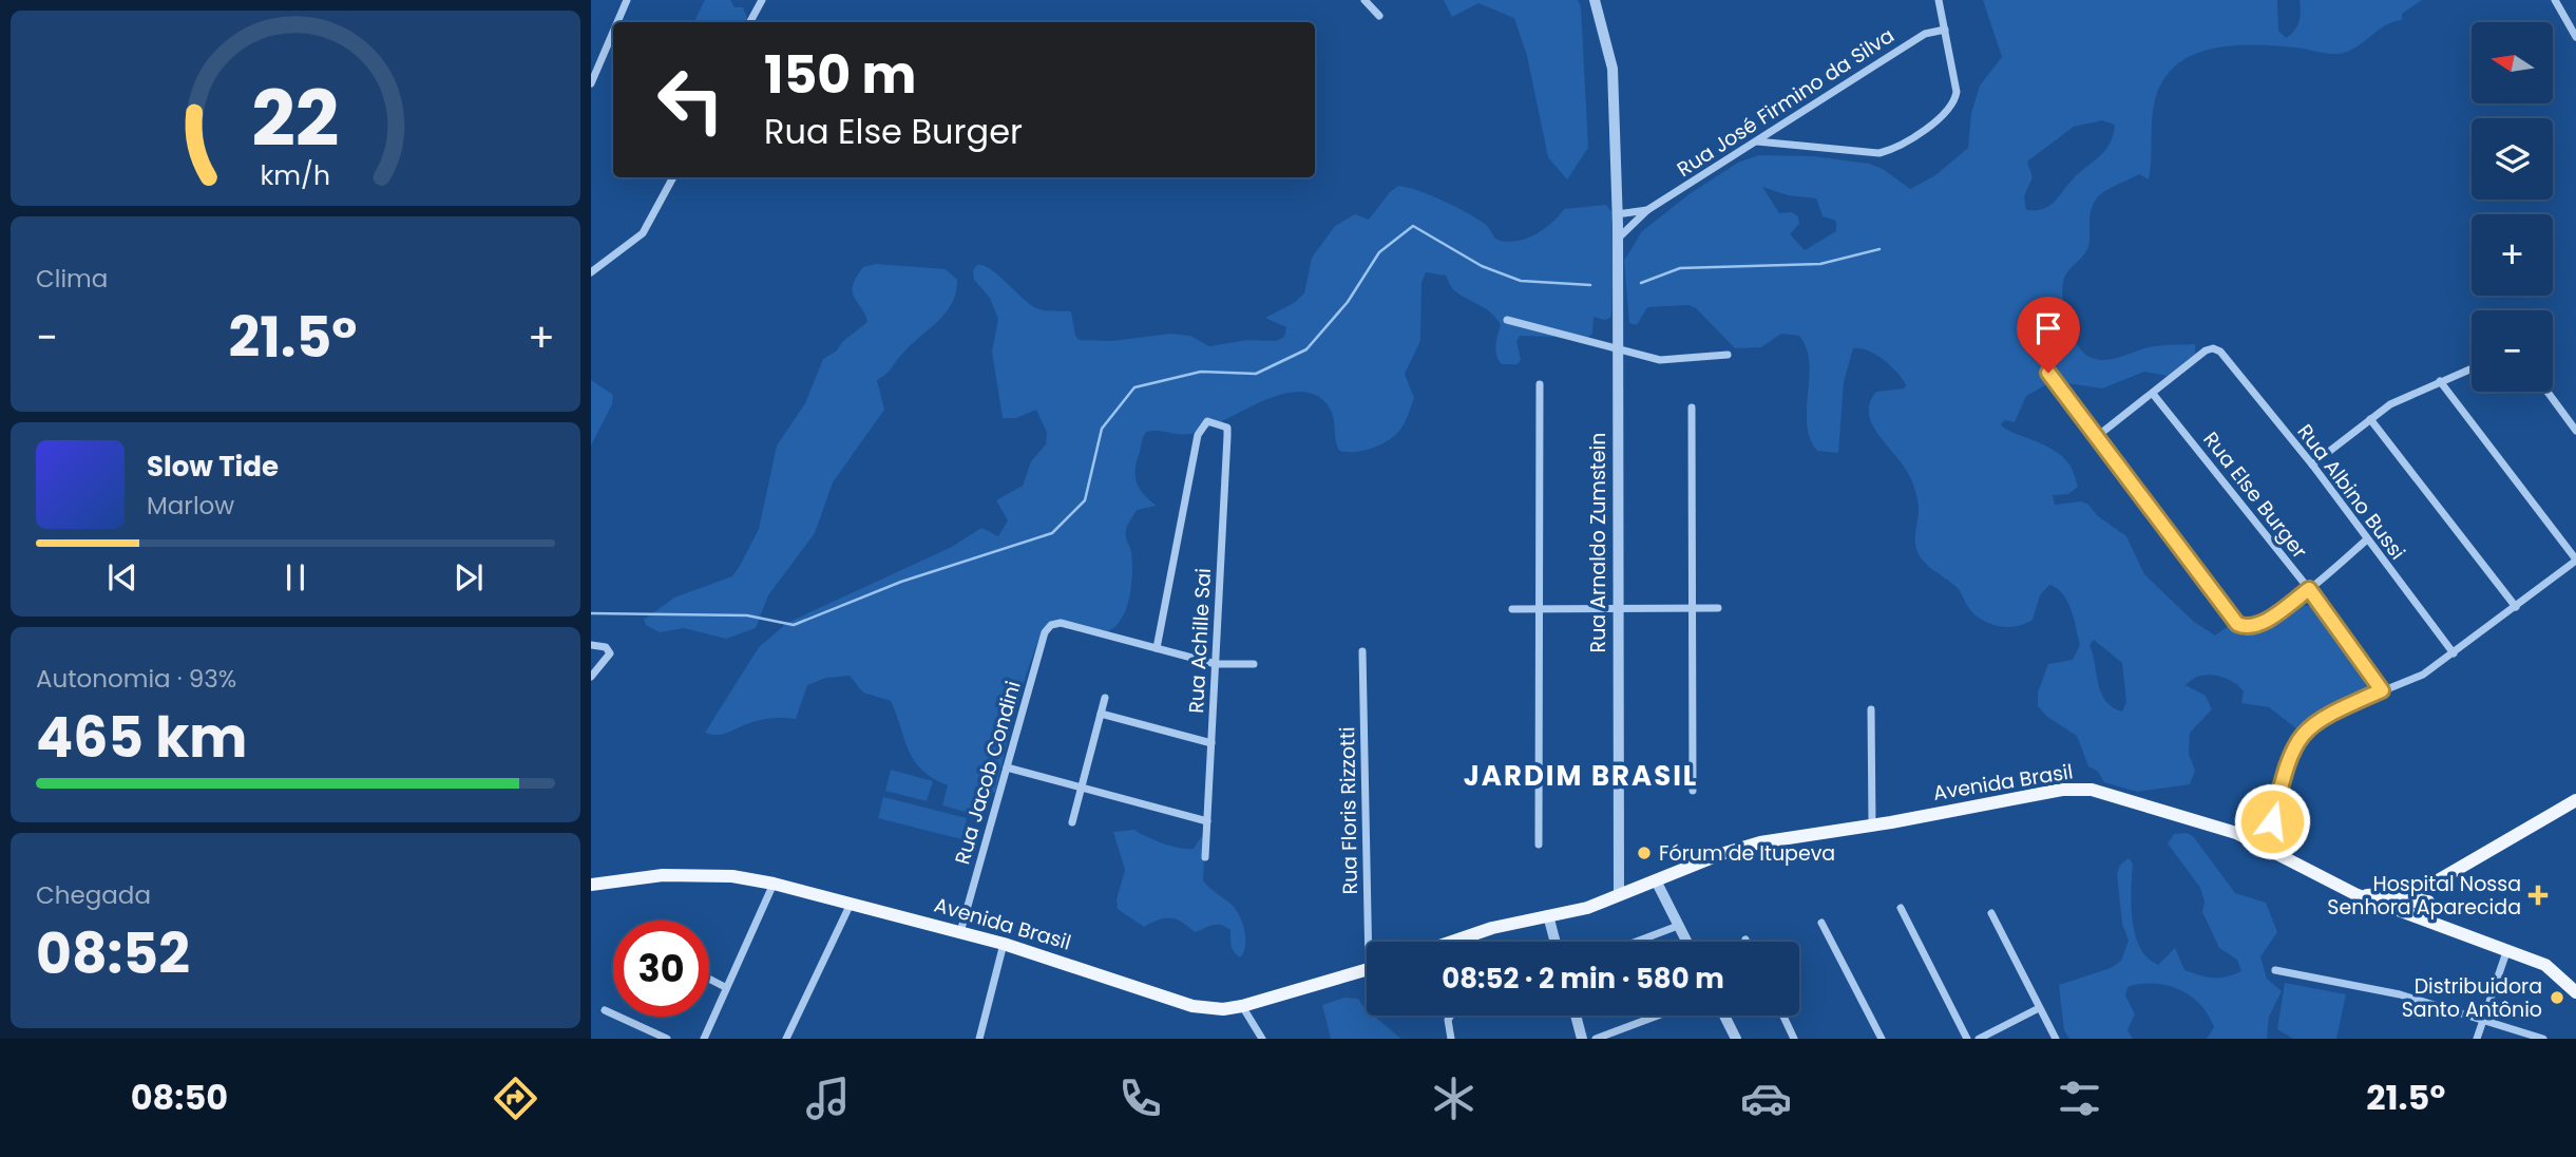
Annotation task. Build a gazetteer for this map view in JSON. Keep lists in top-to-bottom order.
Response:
{
  "streets": {
    "main road": ["Avenida Brasil"],
    "street": [
      "Rua José Firmino da Silva",
      "Rua Albino Bussi",
      "Rua Else Burger",
      "Rua Arnaldo Zumstein",
      "Rua Achille Sai",
      "Rua Jacob Condini",
      "Rua Floris Rizzotti"
    ]
  },
  "crossings": [
    ["Rua José Firmino da Silva", "Rua Arnaldo Zumstein"],
    ["Rua Albino Bussi", "Rua Else Burger"],
    ["Rua Arnaldo Zumstein", "Avenida Brasil"],
    ["Rua Achille Sai", "Rua Jacob Condini"],
    ["Rua Jacob Condini", "Avenida Brasil"]
  ],
  "districts": ["JARDIM BRASIL"],
  "places": {
    "other": ["Fórum de Itupeva", "Distribuidora Santo Antônio"],
    "health": ["Hospital Nossa Senhora Aparecida"]
  },
  "north": "left",
  "page": {
    "map_buttons": ["+", "−"],
    "turn": ["150 m", "Rua Else Burger"],
    "tile": [
      "Clima",
      ["Autonomia · 93%", "465 km"],
      ["Chegada", "08:52"]
    ],
    "heat": ["−", "21.5°", "+"],
    "song": ["Slow Tide", "Marlow"],
    "limit": "30",
    "trip": "08:52 · 2 min · 580 m",
    "tabs": ["08:50", "21.5°"],
    "gauge": ["22", "km/h"]
  }
}
